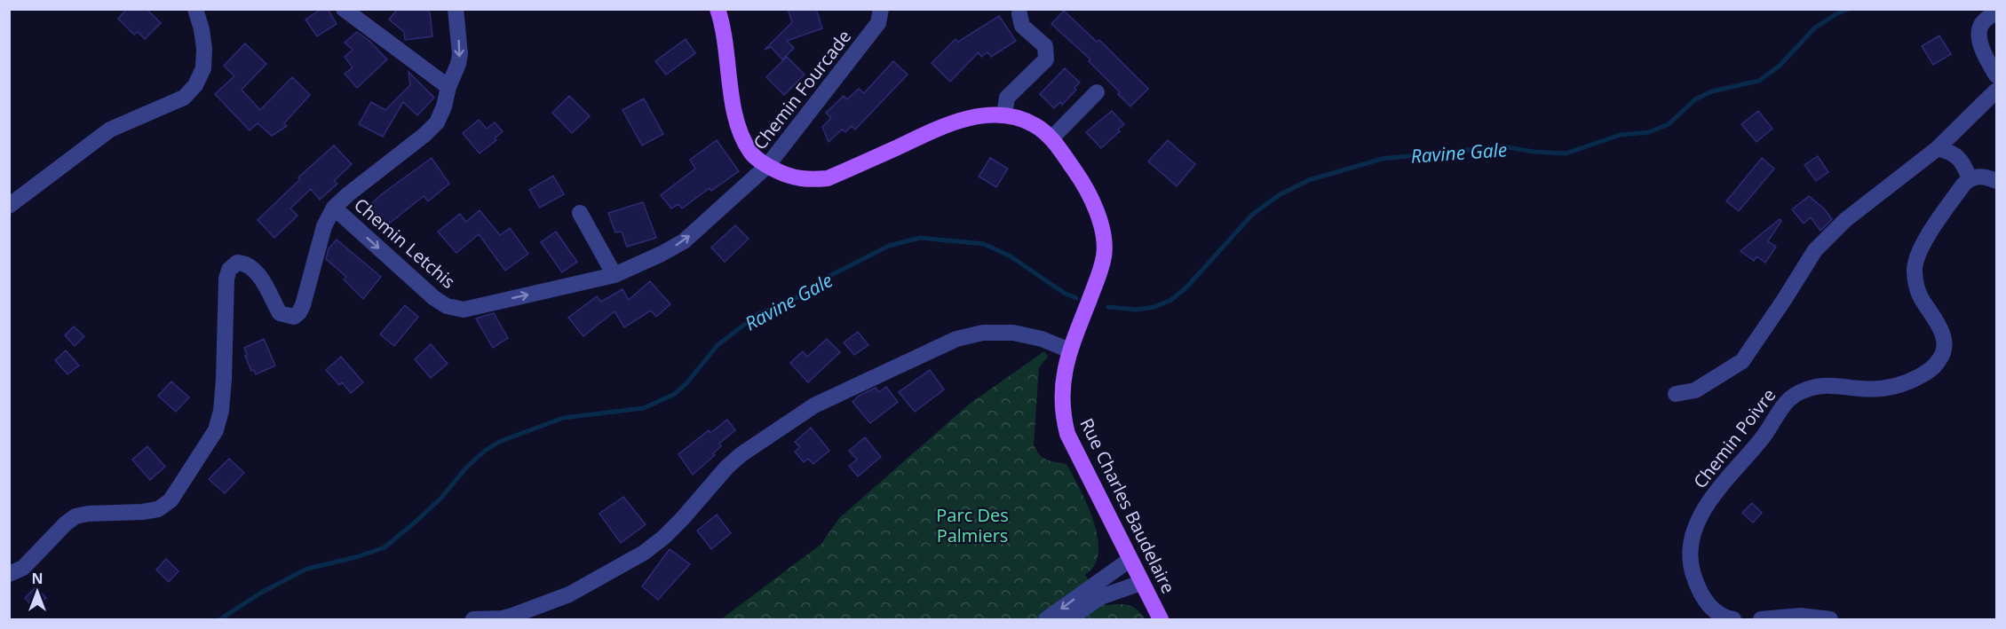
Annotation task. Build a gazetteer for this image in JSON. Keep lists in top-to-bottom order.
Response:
{
  "streets": {
    "main road": ["Rue Charles Baudelaire"],
    "street": ["Chemin Fourcade", "Chemin Letchis", "Chemin Poivre"]
  },
  "crossings": [
    ["Chemin Fourcade", "Chemin Letchis"],
    ["Chemin Fourcade", "Rue Charles Baudelaire"],
    ["Chemin Letchis", "Rue Charles Baudelaire"]
  ],
  "one_way": ["Chemin Letchis"],
  "water": ["Ravine Gale"],
  "parks": ["Parc Des Palmiers"],
  "north": "top"
}
